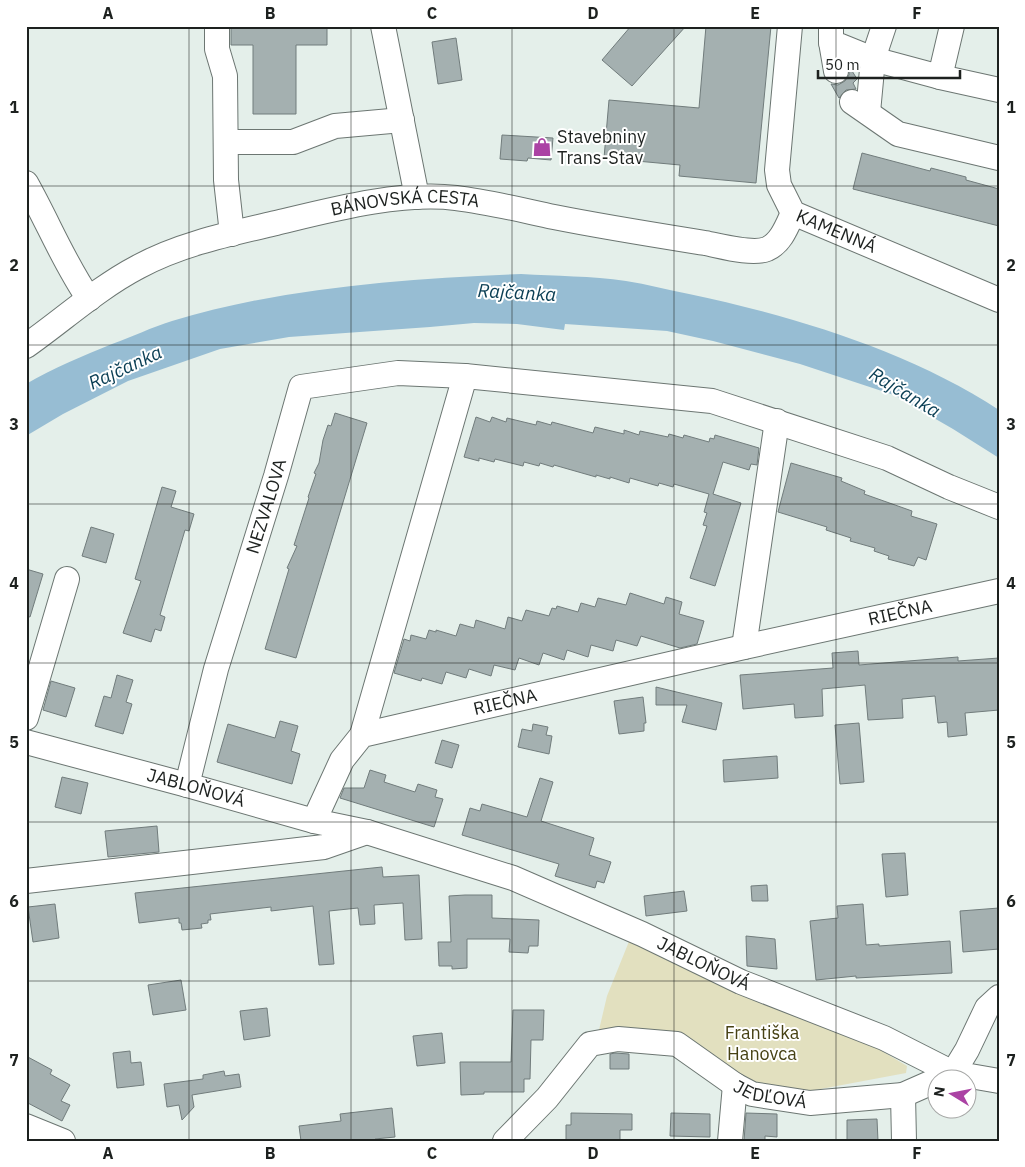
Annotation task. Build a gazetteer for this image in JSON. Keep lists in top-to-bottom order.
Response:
{
  "streets": {
    "street": [
      "BÁNOVSKÁ CESTA",
      "KAMENNÁ",
      "NEZVALOVA",
      "RIEČNA",
      "JABLOŇOVÁ",
      "JEDĽOVÁ"
    ]
  },
  "crossings": [
    ["BÁNOVSKÁ CESTA", "KAMENNÁ"],
    ["NEZVALOVA", "JABLOŇOVÁ"]
  ],
  "water": ["Rajčanka"],
  "parks": ["Františka Hanovca"],
  "places": {
    "shop": ["Stavebniny Trans-Stav"]
  },
  "scale_bar": "50 m",
  "north": "left",
  "grid": {
    "columns": [
      "A",
      "B",
      "C",
      "D",
      "E",
      "F"
    ],
    "rows": [
      "1",
      "2",
      "3",
      "4",
      "5",
      "6",
      "7"
    ]
  }
}
